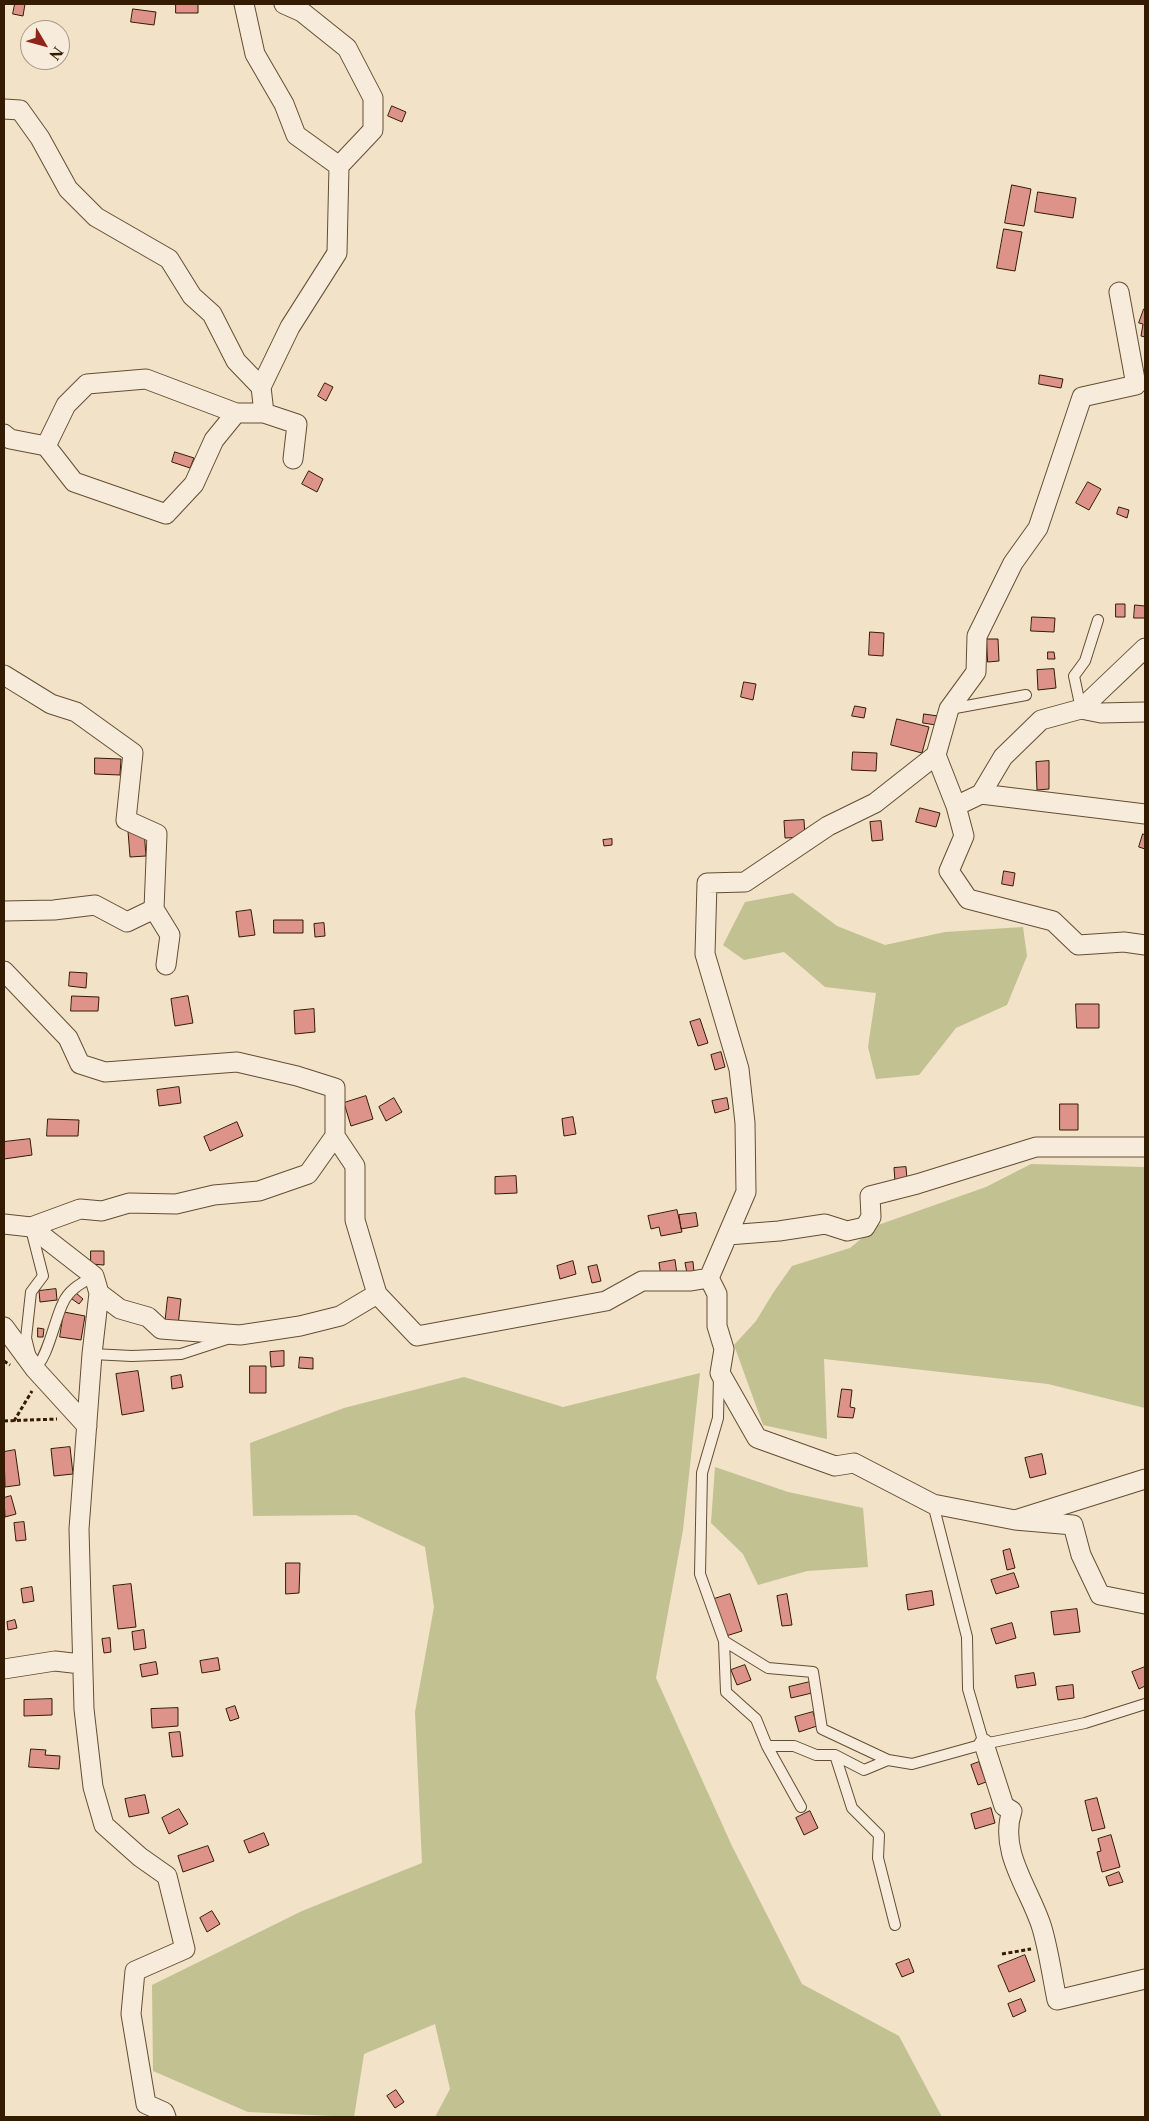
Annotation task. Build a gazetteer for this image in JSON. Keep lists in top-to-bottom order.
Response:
{
  "north": "bottom right"
}
